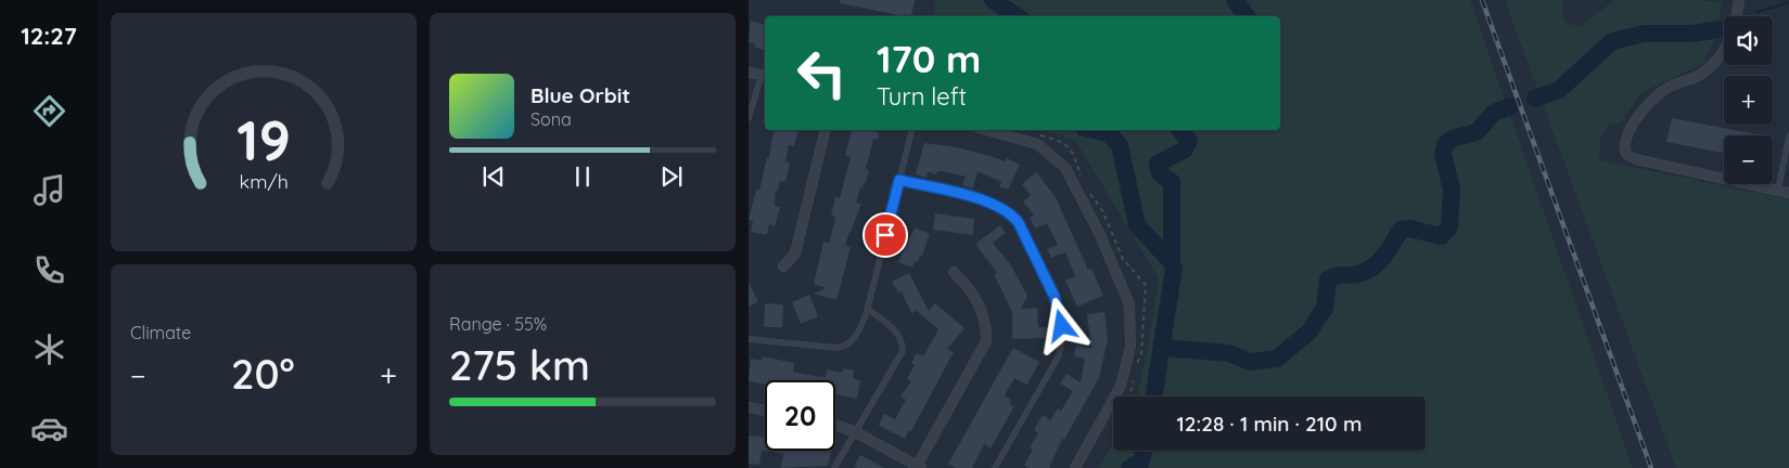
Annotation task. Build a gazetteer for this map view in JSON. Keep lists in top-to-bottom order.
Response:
{
  "page": {
    "tabs": "12:27",
    "map_buttons": ["+", "−"],
    "turn": ["170 m", "Turn left"],
    "song": ["Blue Orbit", "Sona"],
    "tile": [
      "Climate",
      ["Range · 55%", "275 km"]
    ],
    "heat": ["−", "20°", "+"],
    "limit": "20",
    "trip": "12:28 · 1 min · 210 m",
    "gauge": ["19", "km/h"]
  }
}
